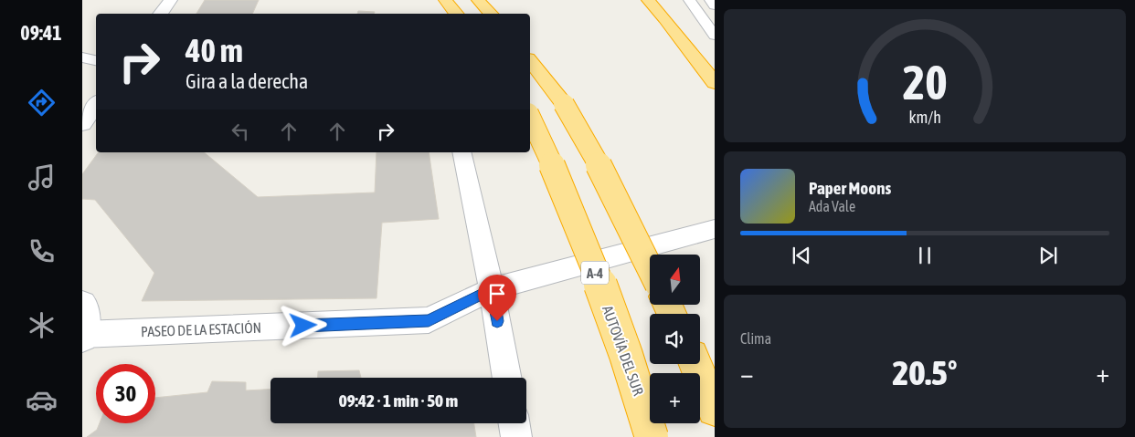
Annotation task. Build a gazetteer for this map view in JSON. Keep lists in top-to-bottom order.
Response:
{
  "streets": {
    "highway": ["A-4", "AUTOVÍA DEL SUR"],
    "street": ["PASEO DE LA ESTACIÓN"]
  },
  "north": "top",
  "page": {
    "tabs": "09:41",
    "turn": ["40 m", "Gira a la derecha"],
    "song": ["Paper Moons", "Ada Vale"],
    "map_buttons": "+",
    "tile": "Clima",
    "heat": ["−", "20.5°", "+"],
    "limit": "30",
    "trip": "09:42 · 1 min · 50 m",
    "gauge": ["20", "km/h"]
  }
}
